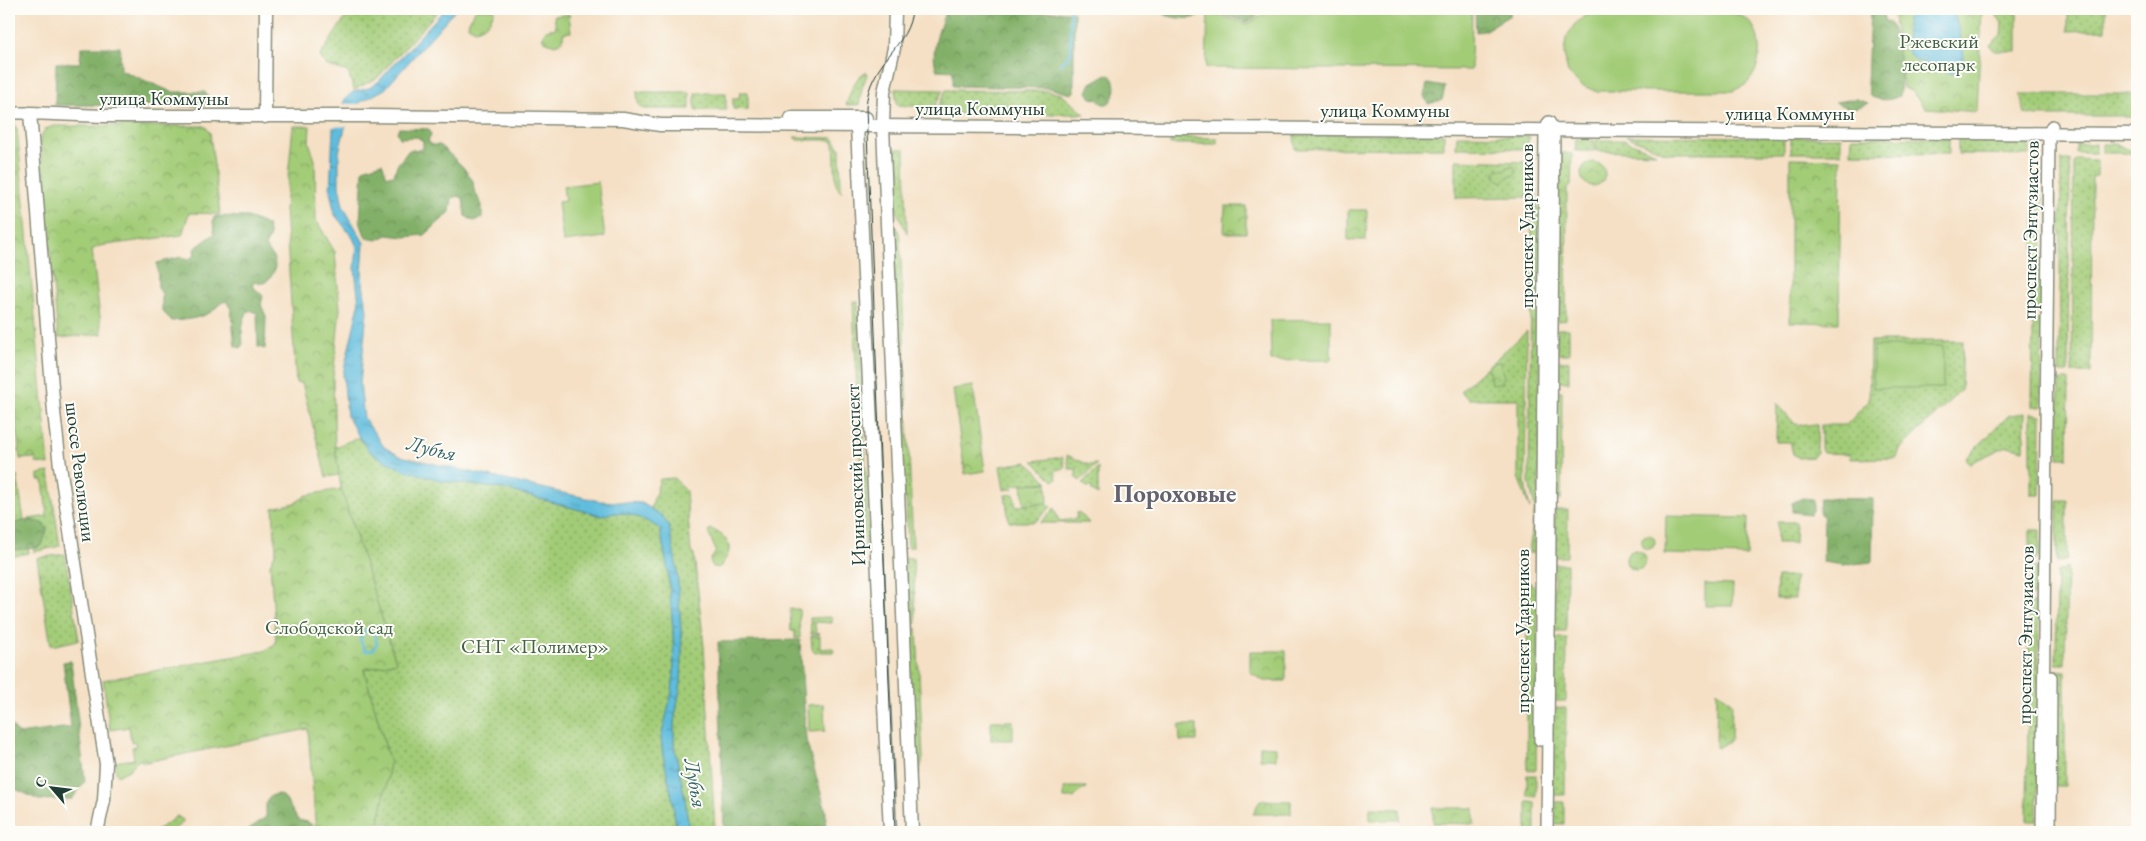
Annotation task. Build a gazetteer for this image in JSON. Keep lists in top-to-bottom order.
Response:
{
  "streets": {
    "main road": ["улица Коммуны", "шоссе Революции", "Ириновский проспект"],
    "street": ["проспект Ударников", "проспект Энтузиастов"]
  },
  "crossings": [
    ["улица Коммуны", "проспект Ударников"],
    ["улица Коммуны", "проспект Энтузиастов"],
    ["улица Коммуны", "шоссе Революции"],
    ["улица Коммуны", "Ириновский проспект"]
  ],
  "districts": ["Пороховые"],
  "water": ["Лубья"],
  "parks": ["Ржевский лесопарк", "Слободской сад", "СНТ «Полимер»"],
  "north": "top left"
}
